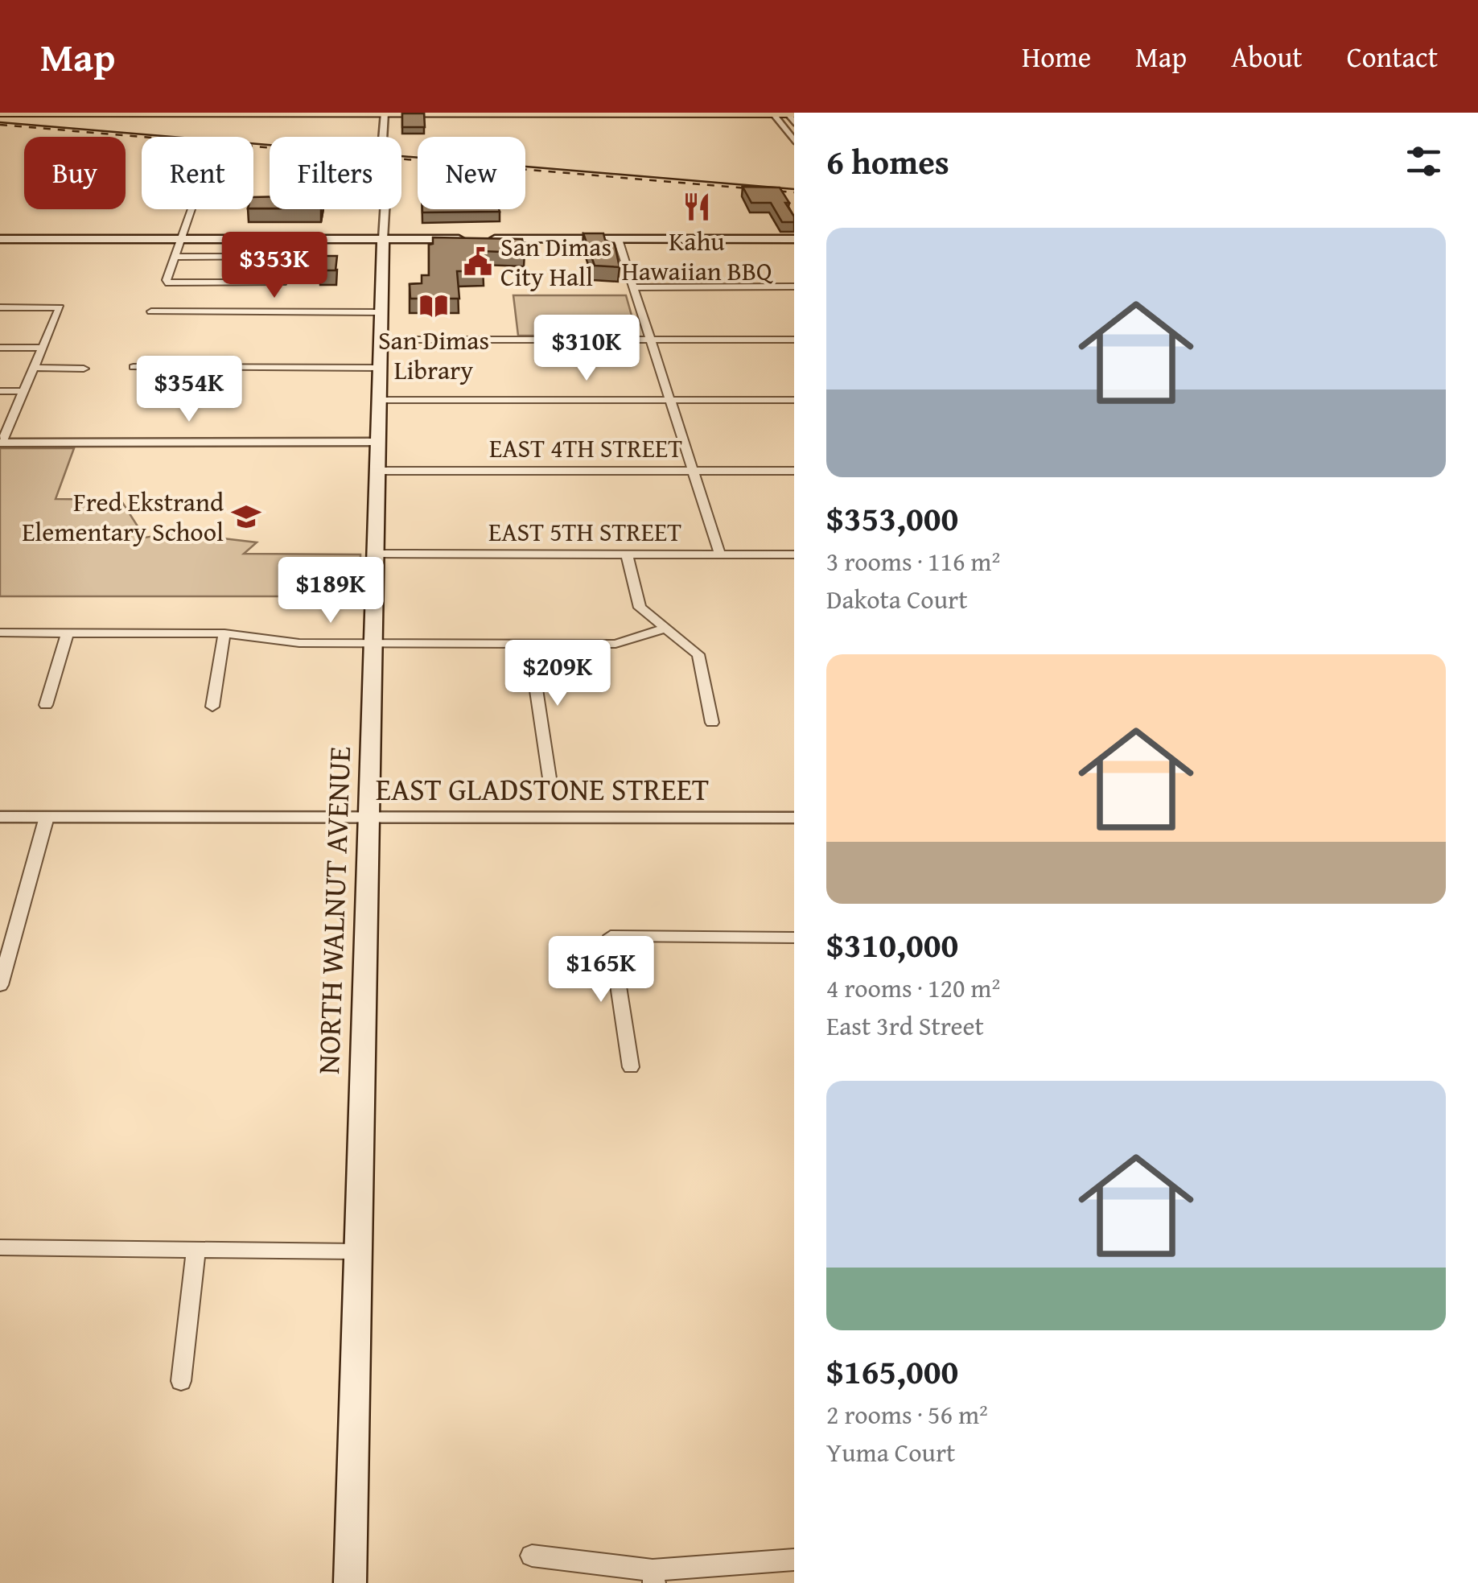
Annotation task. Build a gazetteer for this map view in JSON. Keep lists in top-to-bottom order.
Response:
{
  "streets": {
    "main road": ["NORTH WALNUT AVENUE"],
    "street": ["EAST 4TH STREET", "EAST 5TH STREET", "EAST GLADSTONE STREET"]
  },
  "crossings": [
    ["EAST 4TH STREET", "NORTH WALNUT AVENUE"],
    ["EAST 5TH STREET", "NORTH WALNUT AVENUE"],
    ["EAST GLADSTONE STREET", "NORTH WALNUT AVENUE"]
  ],
  "places": {
    "restaurant": ["Kahu Hawaiian BBQ"],
    "public building": ["San Dimas City Hall"],
    "library": ["San Dimas Library"],
    "school or university": ["Fred Ekstrand Elementary School"]
  },
  "page": {
    "header": "Map",
    "nav": [
      "Home",
      "Map",
      "About",
      "Contact"
    ],
    "heading": "6 homes",
    "chip": [
      "Buy",
      "Rent",
      "Filters",
      "New"
    ],
    "list": [
      {
        "name": "$353,000",
        "note": "3 rooms · 116 m² · Dakota Court"
      },
      {
        "name": "$310,000",
        "note": "4 rooms · 120 m² · East 3rd Street"
      },
      {
        "name": "$165,000",
        "note": "2 rooms · 56 m² · Yuma Court"
      }
    ],
    "price": [
      "$353K",
      "$310K",
      "$354K",
      "$189K",
      "$209K",
      "$165K"
    ]
  }
}
